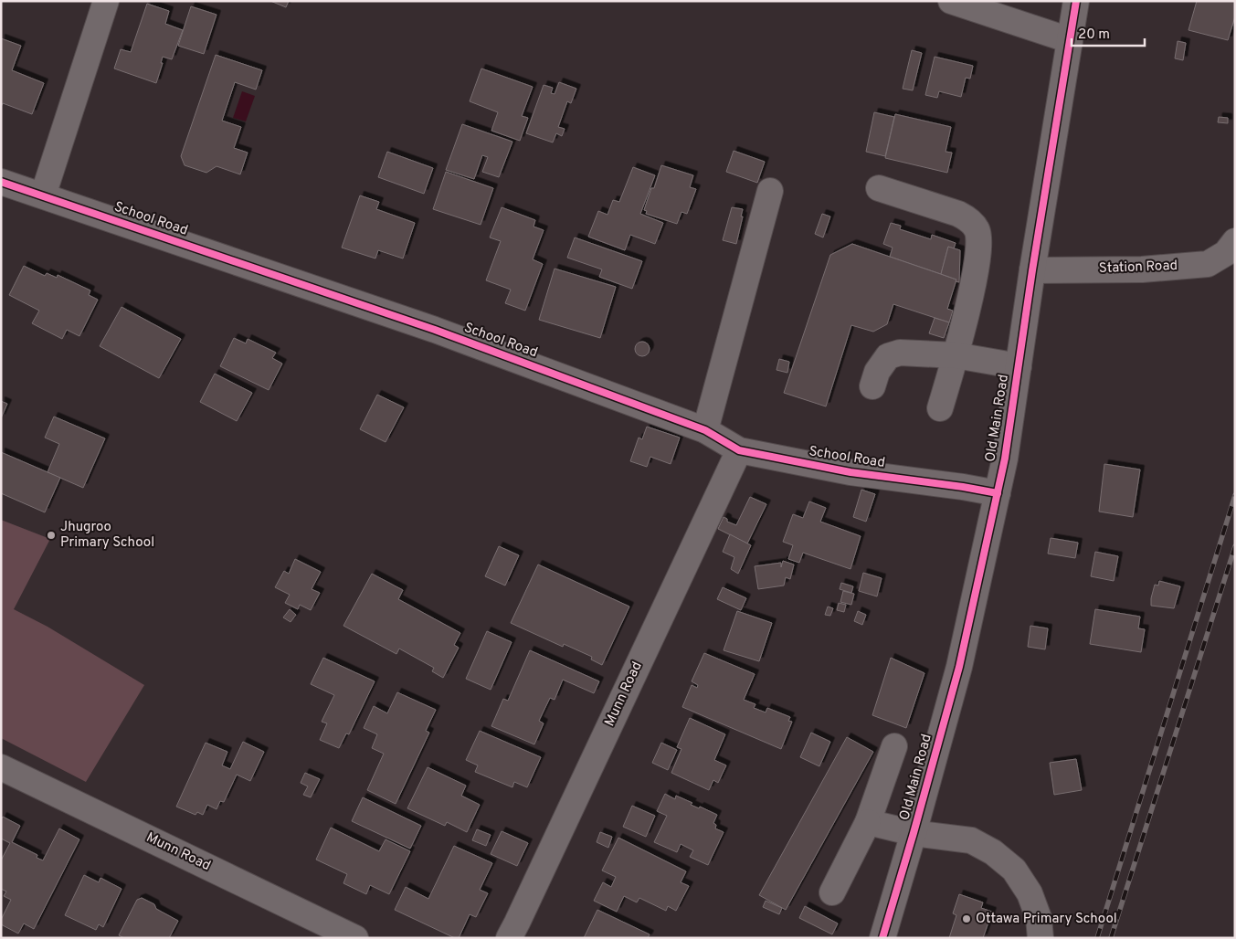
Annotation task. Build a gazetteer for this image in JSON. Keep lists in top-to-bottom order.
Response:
{
  "streets": {
    "street": [
      "School Road",
      "Station Road",
      "Old Main Road",
      "Munn Road"
    ]
  },
  "crossings": [
    ["School Road", "Old Main Road"],
    ["School Road", "Munn Road"],
    ["Station Road", "Old Main Road"]
  ],
  "places": ["Jhugroo Primary School", "Ottawa Primary School"],
  "scale_bar": "20 m"
}
